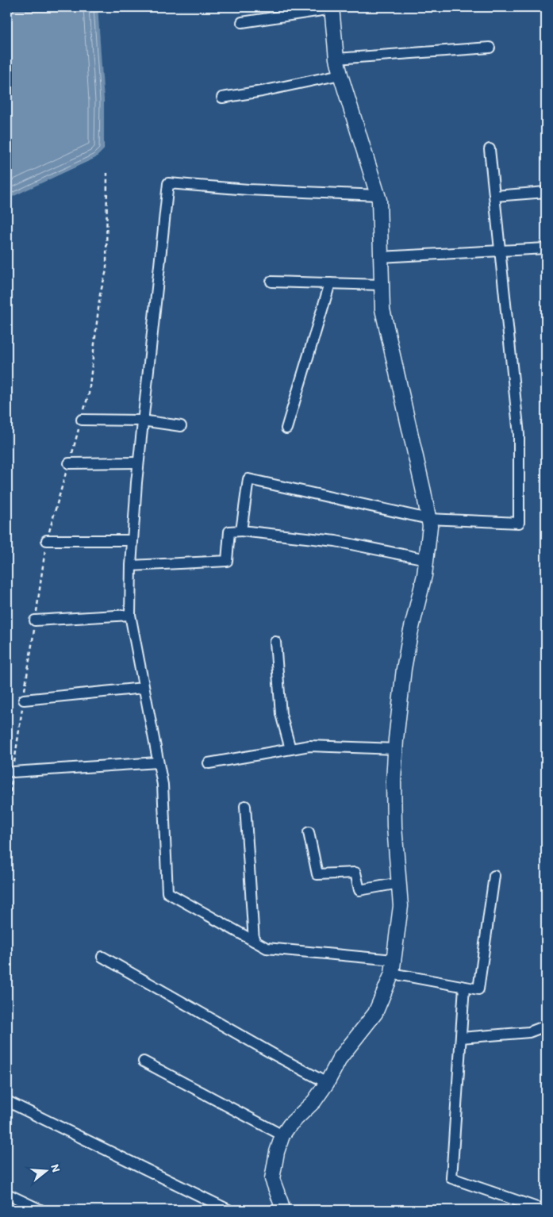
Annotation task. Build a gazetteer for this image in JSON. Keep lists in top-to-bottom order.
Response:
{
  "north": "right"
}
